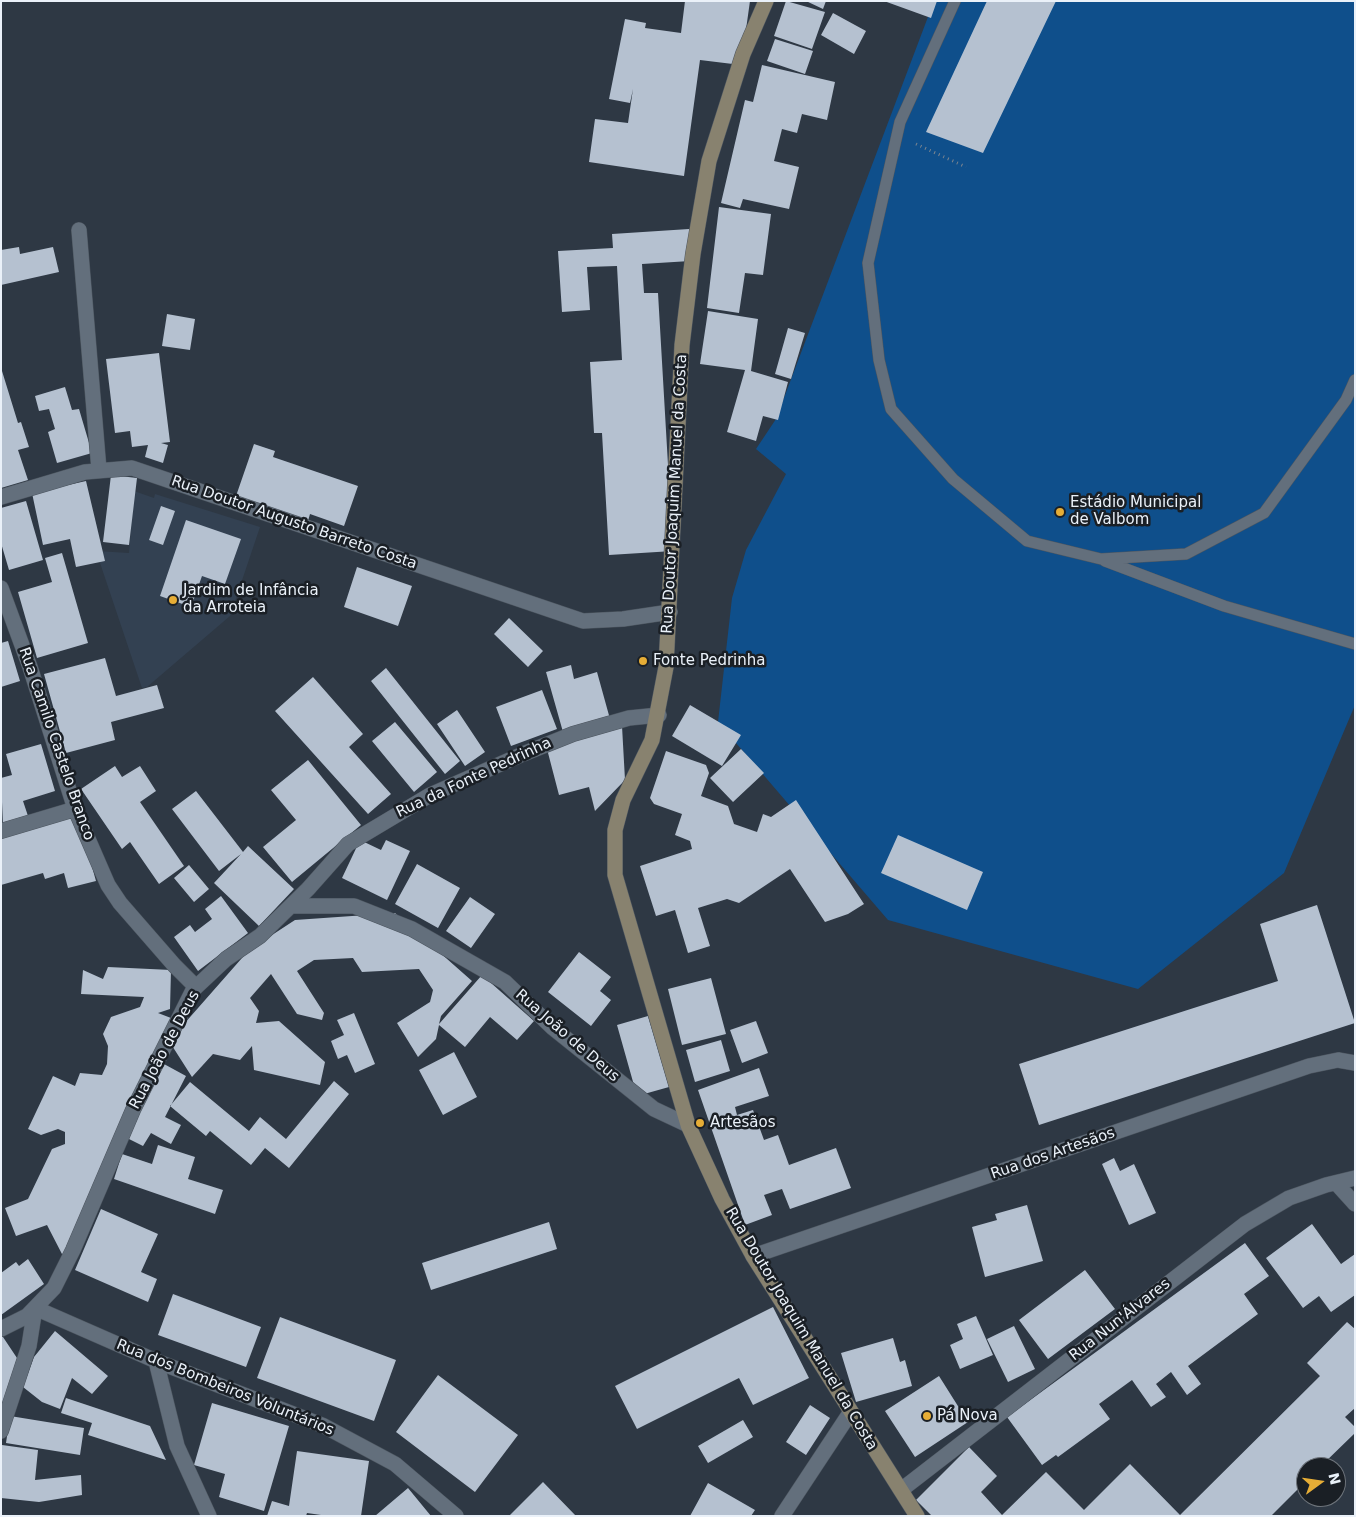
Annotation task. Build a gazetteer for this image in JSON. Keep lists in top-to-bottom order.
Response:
{
  "streets": {
    "street": [
      "Rua Doutor Joaquim Manuel da Costa",
      "Rua Doutor Augusto Barreto Costa",
      "Rua Camilo Castelo Branco",
      "Rua da Fonte Pedrinha",
      "Rua João de Deus",
      "Rua dos Artesãos",
      "Rua Nun'Álvares",
      "Rua dos Bombeiros Voluntários"
    ]
  },
  "crossings": [
    ["Rua Doutor Joaquim Manuel da Costa", "Rua Doutor Augusto Barreto Costa"],
    ["Rua Doutor Joaquim Manuel da Costa", "Rua da Fonte Pedrinha"],
    ["Rua Doutor Joaquim Manuel da Costa", "Rua João de Deus"],
    ["Rua Doutor Joaquim Manuel da Costa", "Rua dos Artesãos"],
    ["Rua Doutor Joaquim Manuel da Costa", "Rua Nun'Álvares"],
    ["Rua Camilo Castelo Branco", "Rua João de Deus"],
    ["Rua da Fonte Pedrinha", "Rua João de Deus"],
    ["Rua João de Deus", "Rua dos Bombeiros Voluntários"]
  ],
  "places": [
    "Estádio Municipal de Valbom",
    "Jardim de Infância da Arroteia",
    "Fonte Pedrinha",
    "Artesãos",
    "Pá Nova"
  ],
  "north": "right"
}
